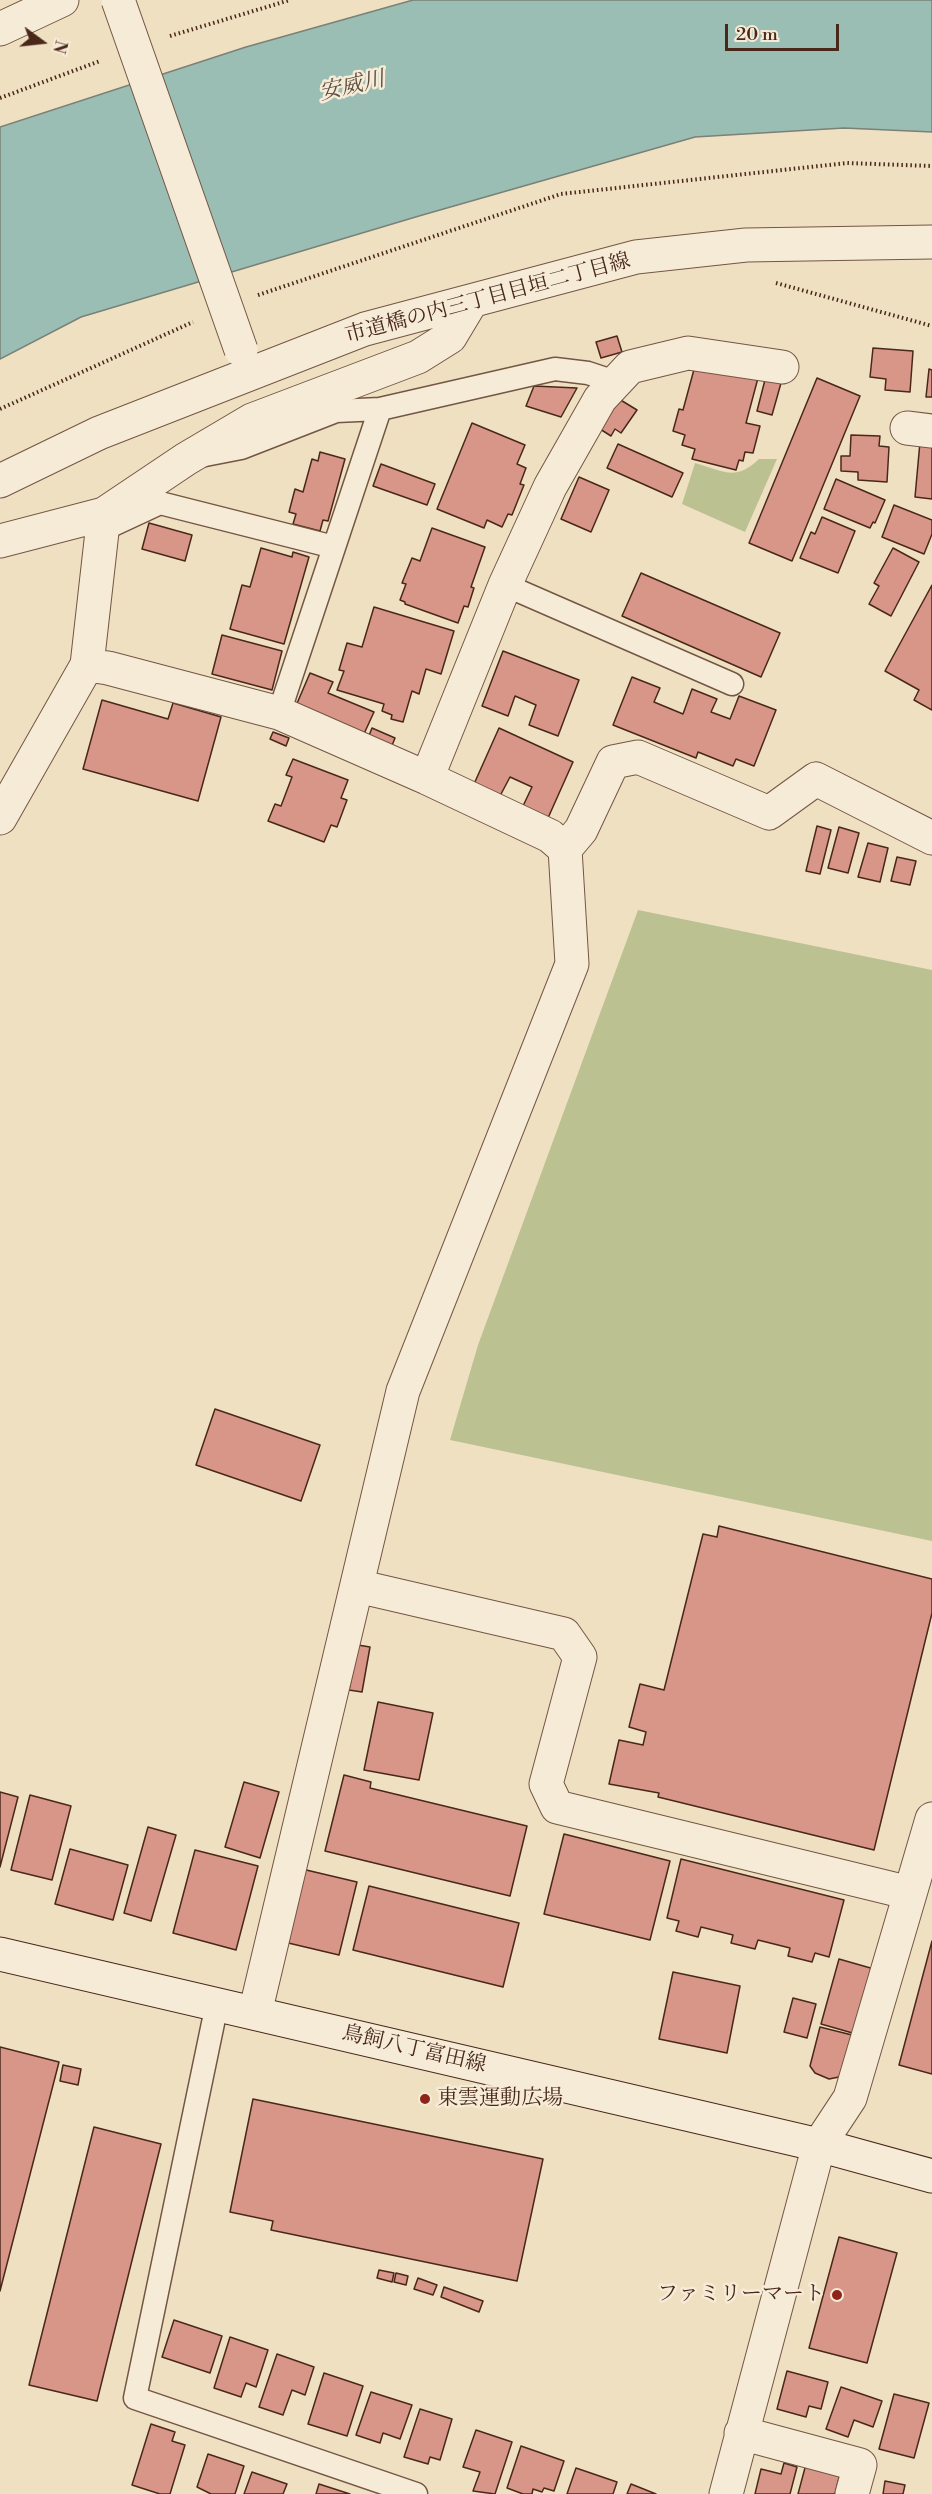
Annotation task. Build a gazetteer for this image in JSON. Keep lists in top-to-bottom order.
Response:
{
  "streets": {
    "street": ["市道橋の内三丁目目垣二丁目線", "鳥飼八丁富田線"]
  },
  "water": ["安威川"],
  "places": ["東雲運動広場", "ファミリーマート"],
  "scale_bar": "20 m",
  "north": "right"
}
